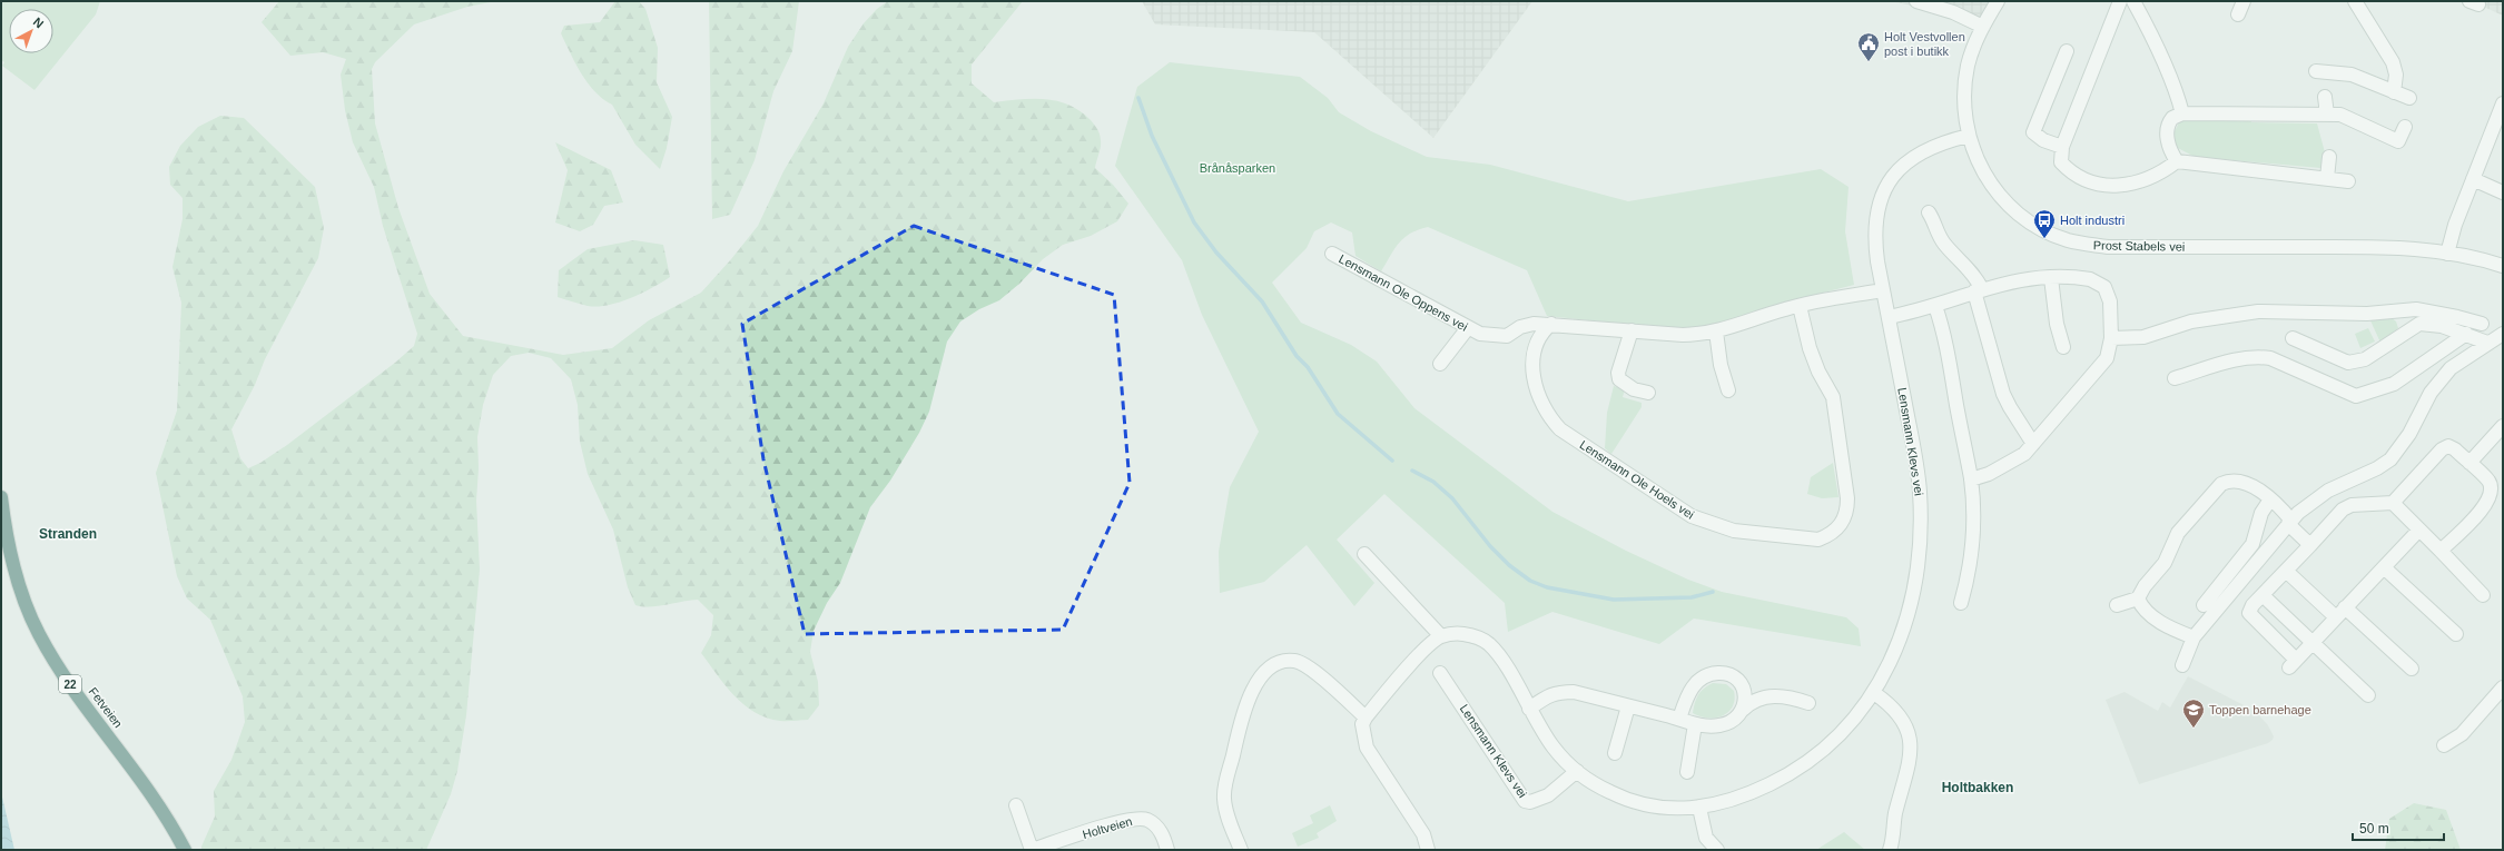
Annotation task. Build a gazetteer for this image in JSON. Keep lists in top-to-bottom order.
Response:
{
  "streets": {
    "highway": ["22", "Fetveien"],
    "street": [
      "Prost Stabels vei",
      "Lensmann Ole Oppens vei",
      "Lensmann Klevs vei",
      "Lensmann Ole Hoels vei",
      "Holtveien"
    ]
  },
  "crossings": [
    ["Prost Stabels vei", "Lensmann Klevs vei"],
    ["Lensmann Ole Oppens vei", "Lensmann Klevs vei"],
    ["Lensmann Ole Oppens vei", "Lensmann Ole Hoels vei"]
  ],
  "districts": ["Stranden", "Holtbakken"],
  "parks": ["Brånåsparken"],
  "places": {
    "public building": ["Holt Vestvollen post i butikk"],
    "bus stop": ["Holt industri"],
    "school or university": ["Toppen barnehage"]
  },
  "scale_bar": "50 m",
  "north": "top right"
}
